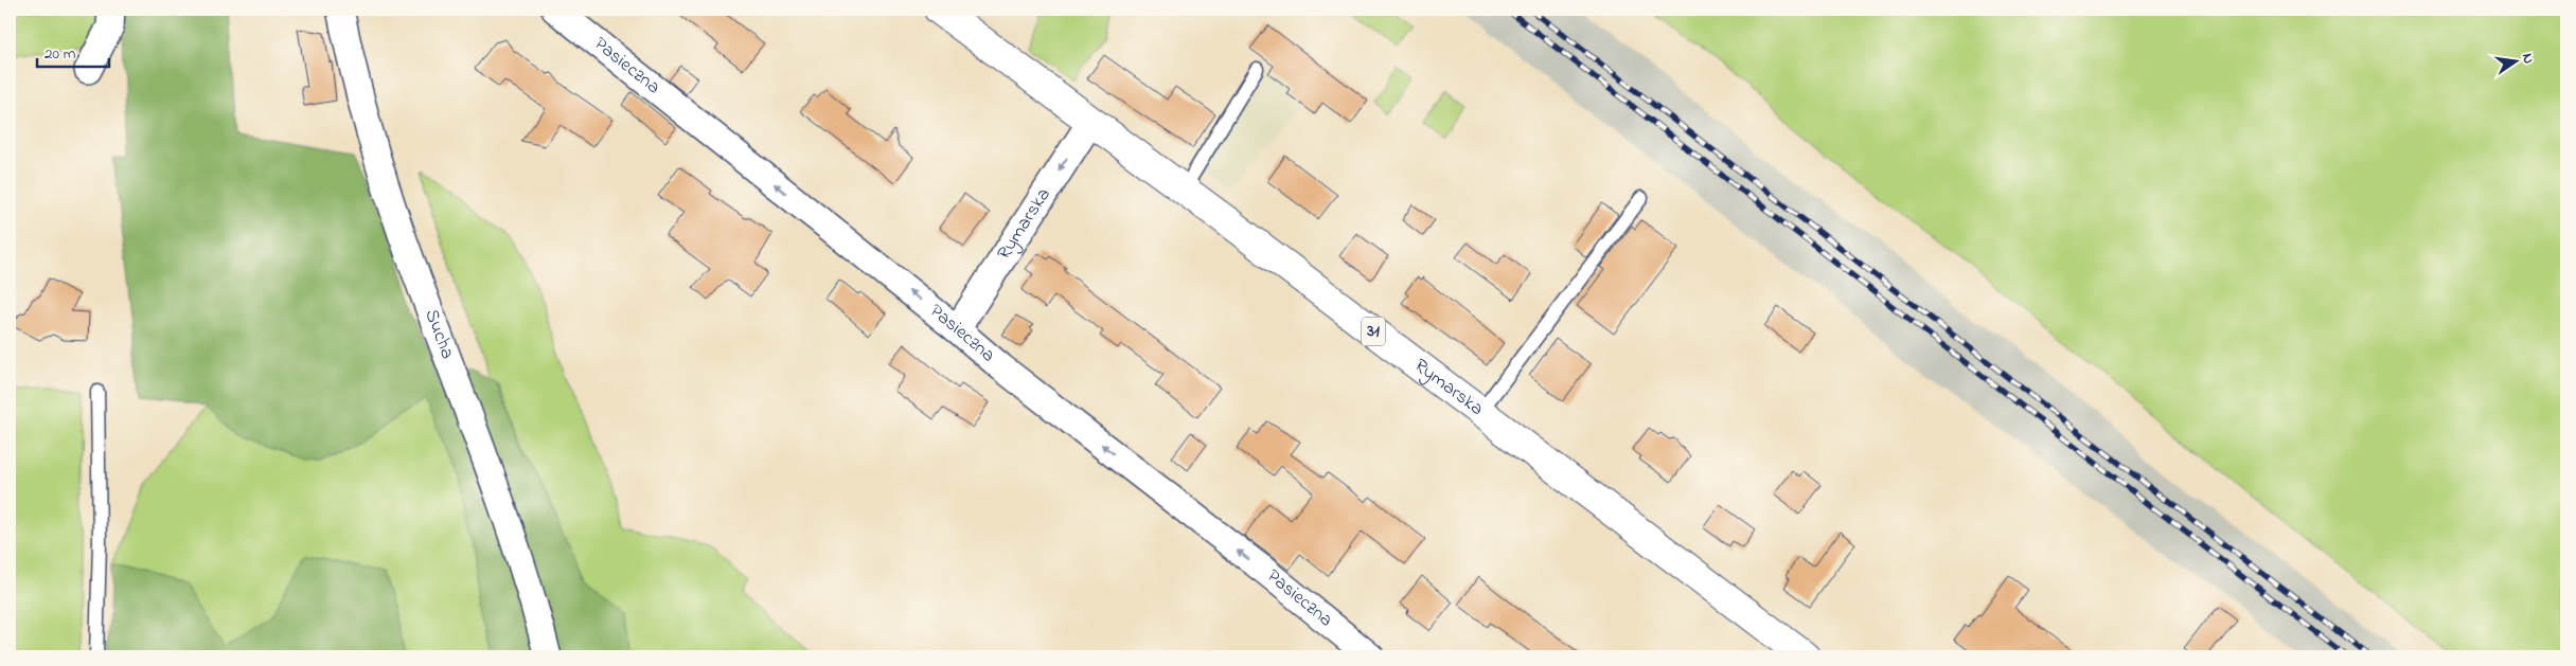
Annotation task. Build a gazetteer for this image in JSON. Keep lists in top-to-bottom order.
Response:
{
  "streets": {
    "main road": ["Rymarska", "31"],
    "street": ["Pasieczna", "Sucha"]
  },
  "crossings": [
    ["Pasieczna", "Rymarska"]
  ],
  "one_way": ["Pasieczna"],
  "scale_bar": "20 m",
  "north": "right"
}
